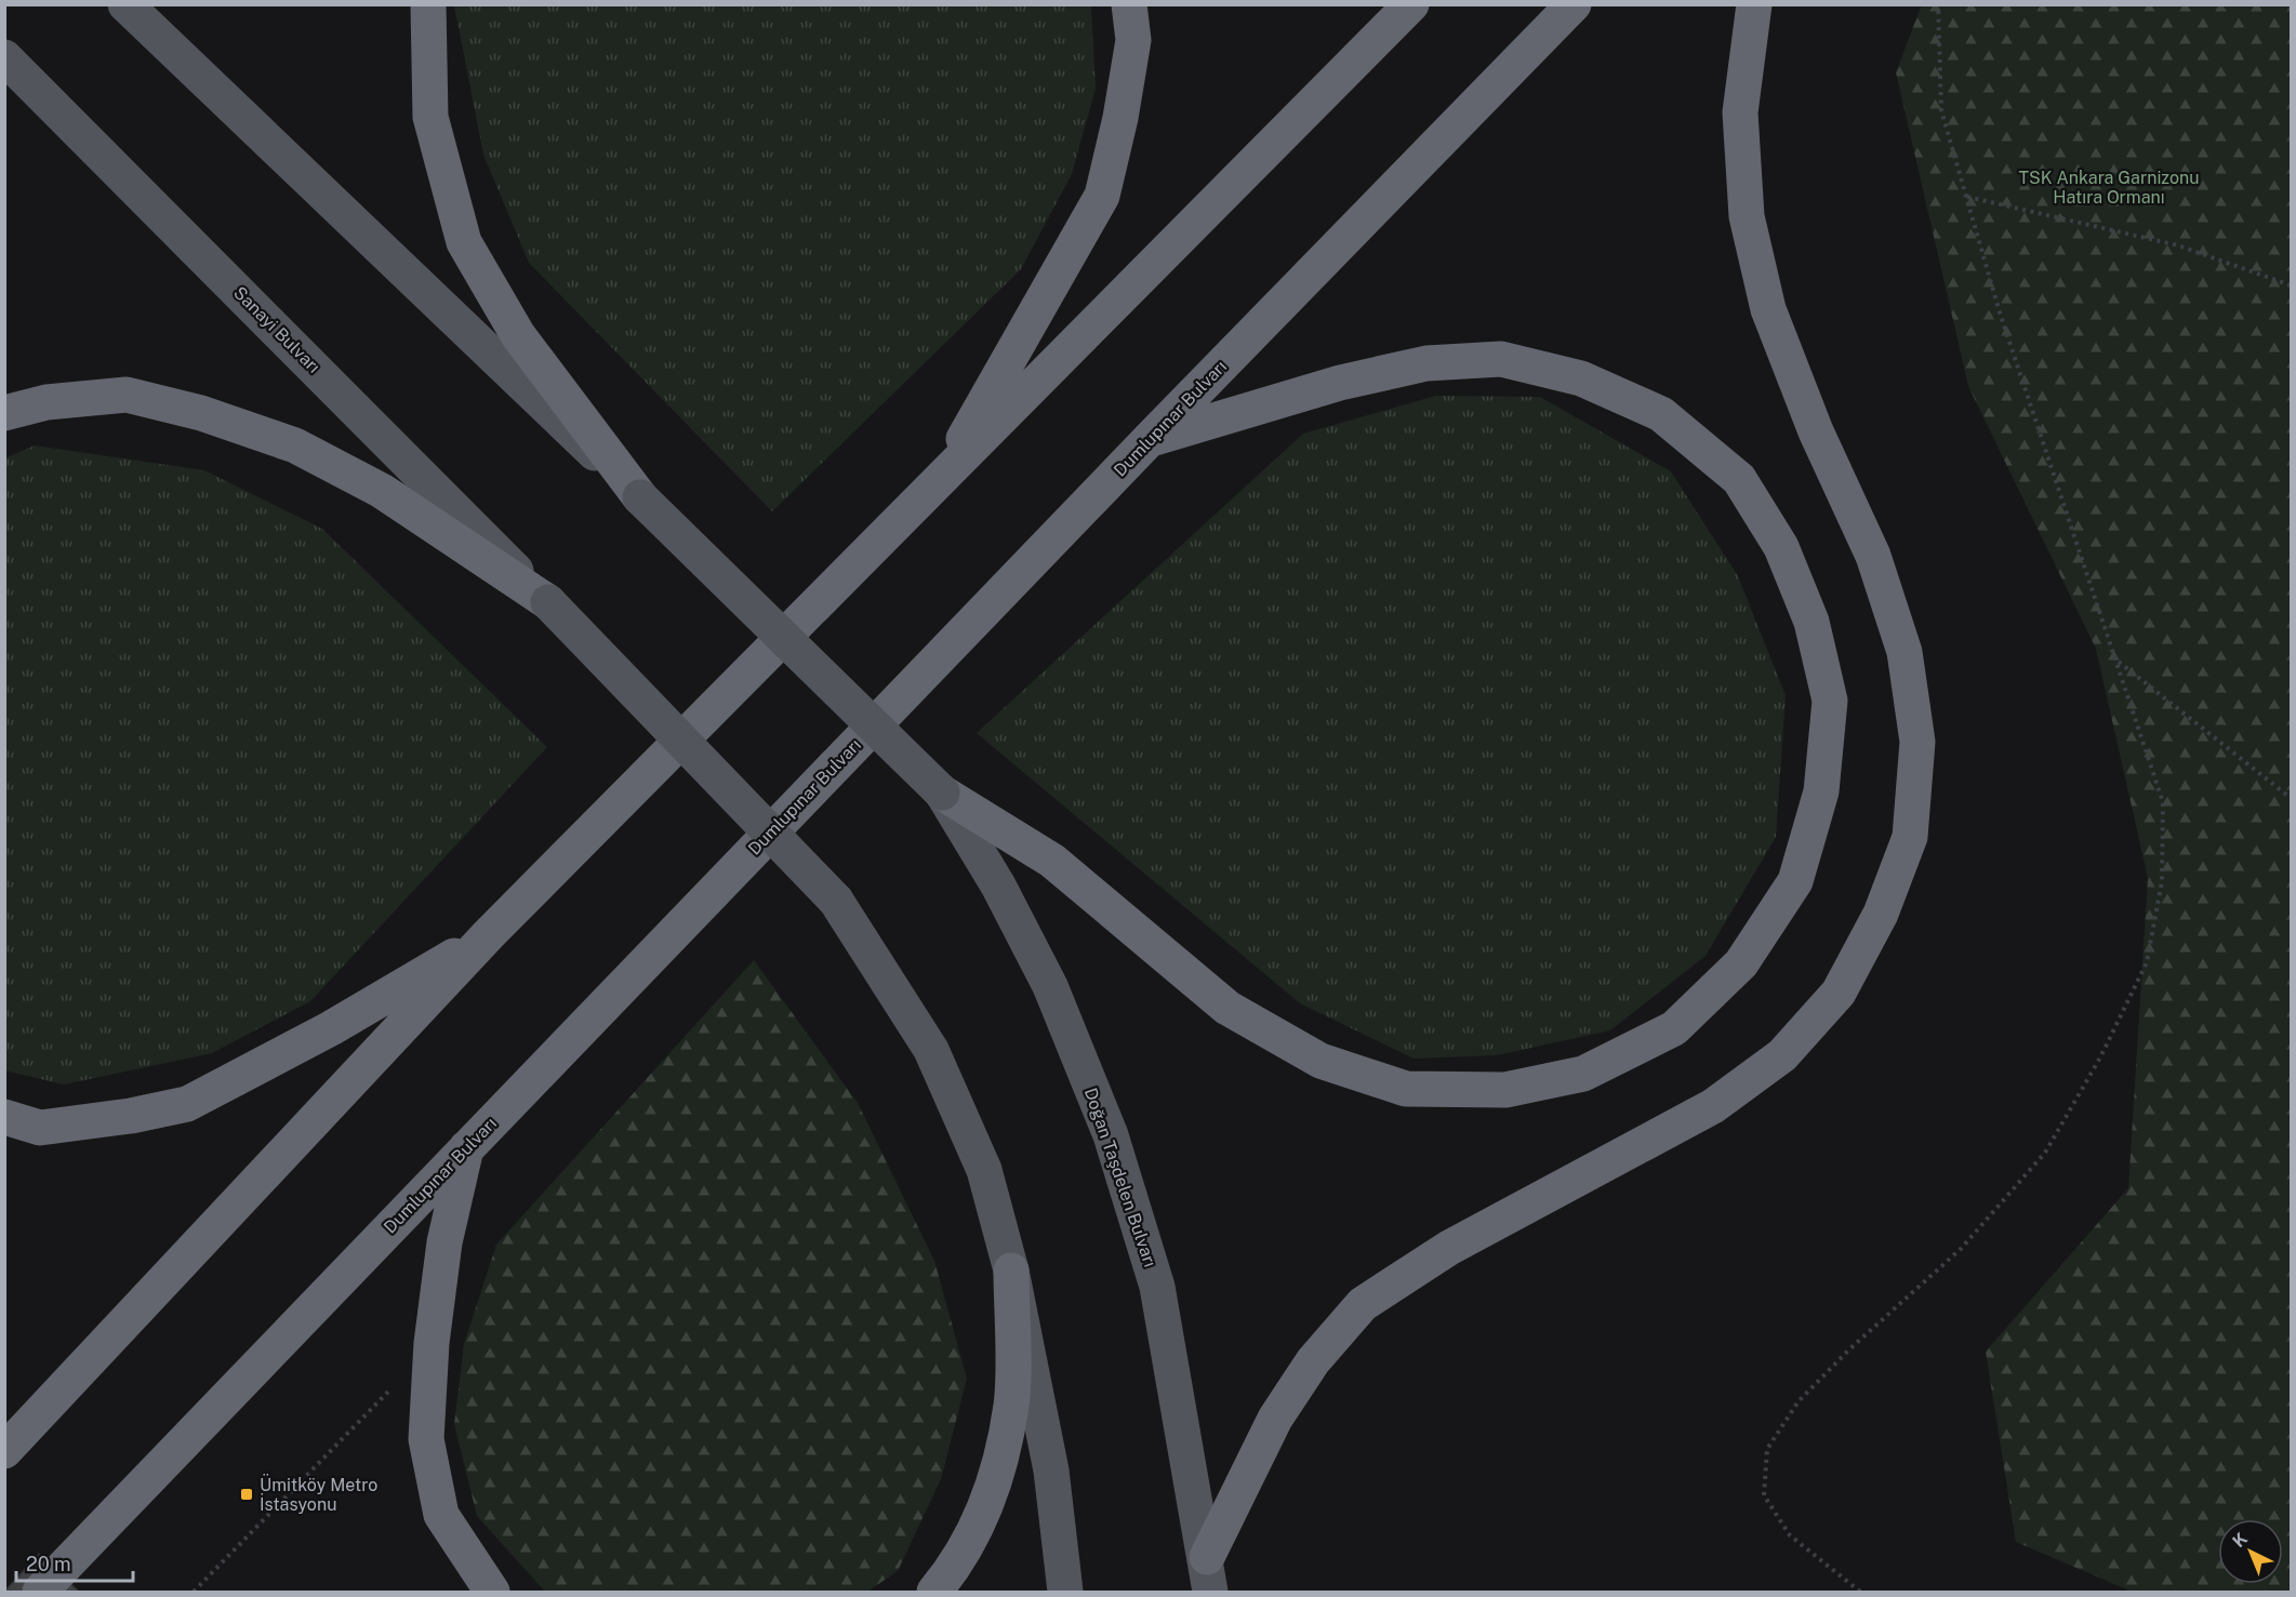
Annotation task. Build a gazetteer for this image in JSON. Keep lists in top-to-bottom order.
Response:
{
  "streets": {
    "highway": ["Dumlupınar Bulvarı"],
    "main road": ["Sanayi Bulvarı", "Doğan Taşdelen Bulvarı"]
  },
  "parks": ["TSK Ankara Garnizonu Hatıra Ormanı"],
  "places": {
    "transit": ["Ümitköy Metro İstasyonu"]
  },
  "scale_bar": "20 m",
  "north": "top left"
}
